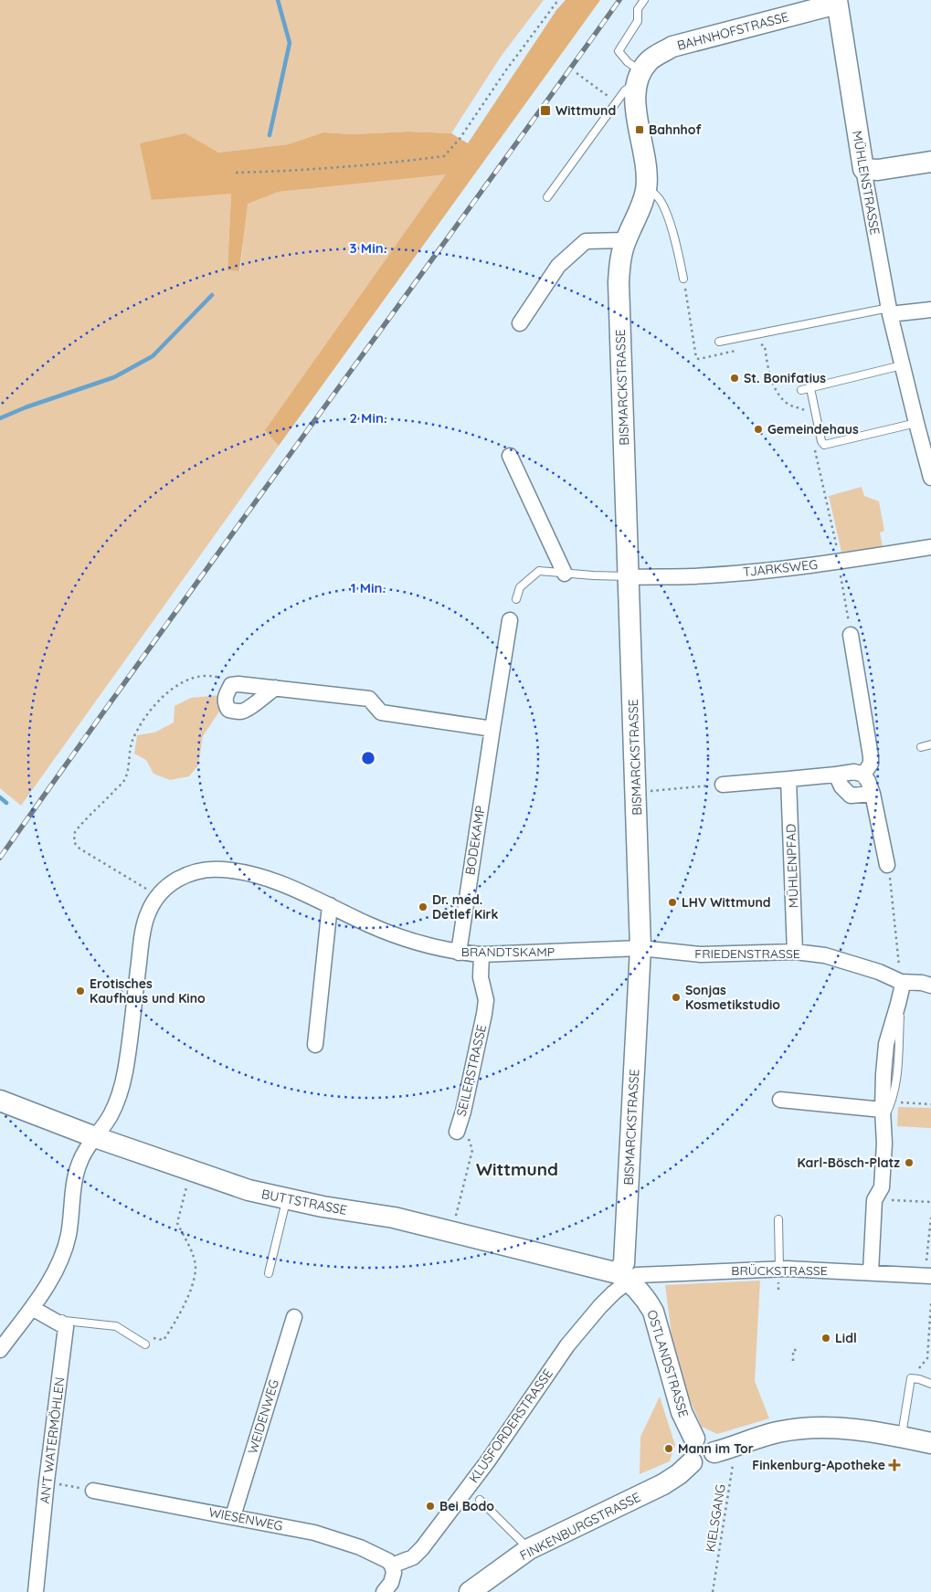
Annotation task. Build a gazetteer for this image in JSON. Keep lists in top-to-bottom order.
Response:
{
  "streets": {
    "street": [
      "BAHNHOFSTRASSE",
      "MÜHLENSTRASSE",
      "BISMARCKSTRASSE",
      "TJARKSWEG",
      "BODEKAMP",
      "MÜHLENPFAD",
      "BRANDTSKAMP",
      "FRIEDENSTRASSE",
      "SEILERSTRASSE",
      "BUTTSTRASSE",
      "BRÜCKSTRASSE",
      "OSTLANDSTRASSE",
      "WEIDENWEG",
      "KLUSFORDERSTRASSE",
      "AN'T WATERMÖHLEN",
      "WIESENWEG",
      "FINKENBURGSTRASSE"
    ],
    "path": ["KIELSGANG"]
  },
  "crossings": [
    ["BAHNHOFSTRASSE", "MÜHLENSTRASSE"],
    ["BISMARCKSTRASSE", "TJARKSWEG"],
    ["BISMARCKSTRASSE", "BRANDTSKAMP"],
    ["BISMARCKSTRASSE", "FRIEDENSTRASSE"],
    ["BISMARCKSTRASSE", "BUTTSTRASSE"],
    ["BISMARCKSTRASSE", "BRÜCKSTRASSE"],
    ["BISMARCKSTRASSE", "OSTLANDSTRASSE"],
    ["BISMARCKSTRASSE", "KLUSFORDERSTRASSE"],
    ["BODEKAMP", "BRANDTSKAMP"],
    ["MÜHLENPFAD", "FRIEDENSTRASSE"],
    ["BRANDTSKAMP", "FRIEDENSTRASSE"],
    ["BRANDTSKAMP", "SEILERSTRASSE"],
    ["BRANDTSKAMP", "BUTTSTRASSE"],
    ["BRANDTSKAMP", "AN'T WATERMÖHLEN"],
    ["SEILERSTRASSE", "BUTTSTRASSE"],
    ["BUTTSTRASSE", "BRÜCKSTRASSE"],
    ["BUTTSTRASSE", "OSTLANDSTRASSE"],
    ["BUTTSTRASSE", "KLUSFORDERSTRASSE"],
    ["BRÜCKSTRASSE", "OSTLANDSTRASSE"],
    ["BRÜCKSTRASSE", "KLUSFORDERSTRASSE"],
    ["OSTLANDSTRASSE", "KLUSFORDERSTRASSE"],
    ["OSTLANDSTRASSE", "KIELSGANG"],
    ["OSTLANDSTRASSE", "FINKENBURGSTRASSE"],
    ["WEIDENWEG", "WIESENWEG"],
    ["KLUSFORDERSTRASSE", "WIESENWEG"],
    ["KIELSGANG", "FINKENBURGSTRASSE"]
  ],
  "districts": ["Wittmund"],
  "places": {
    "transit": ["Wittmund", "Bahnhof"],
    "other": [
      "St. Bonifatius",
      "Gemeindehaus",
      "LHV Wittmund",
      "Dr. med. Detlef Kirk",
      "Erotisches Kaufhaus und Kino",
      "Sonjas Kosmetikstudio",
      "Karl-Bösch-Platz",
      "Lidl",
      "Mann im Tor",
      "Bei Bodo"
    ],
    "health": ["Finkenburg-Apotheke"]
  },
  "rings": ["3 Min.", "2 Min.", "1 Min."]
}
